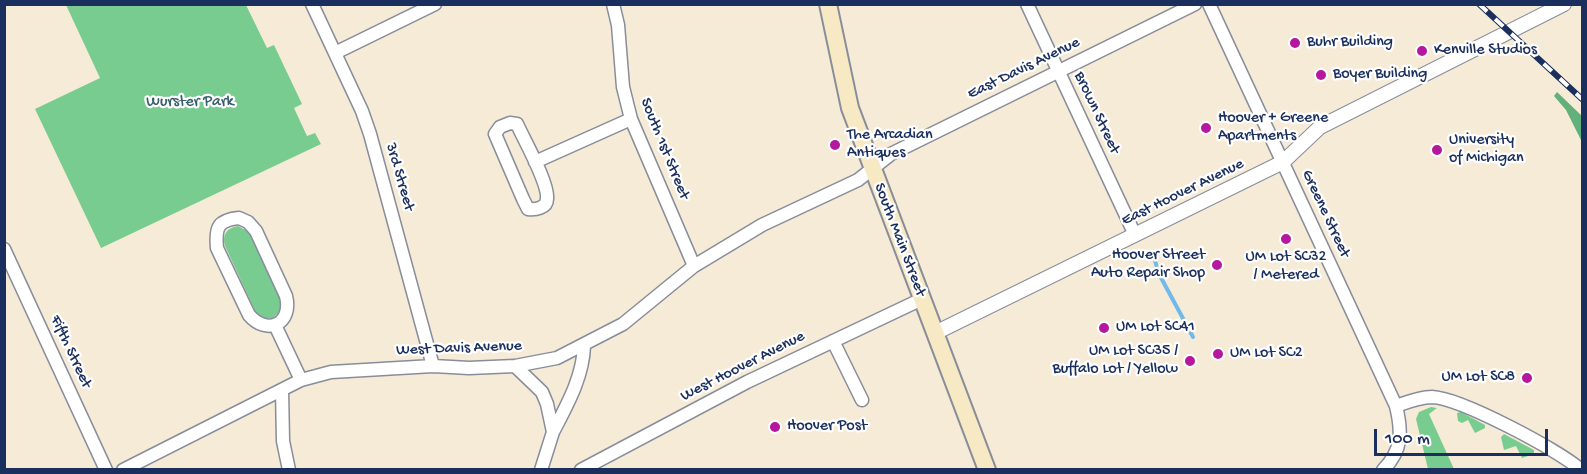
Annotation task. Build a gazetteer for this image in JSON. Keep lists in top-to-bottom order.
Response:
{
  "streets": {
    "main road": ["South Main Street"],
    "street": [
      "East Davis Avenue",
      "Brown Street",
      "South 1st Street",
      "3rd Street",
      "East Hoover Avenue",
      "Greene Street",
      "West Davis Avenue",
      "Fifth Street",
      "West Hoover Avenue"
    ]
  },
  "crossings": [
    ["East Davis Avenue", "Brown Street"],
    ["East Davis Avenue", "South Main Street"],
    ["East Davis Avenue", "West Davis Avenue"],
    ["Brown Street", "East Hoover Avenue"],
    ["South 1st Street", "West Davis Avenue"],
    ["3rd Street", "West Davis Avenue"],
    ["East Hoover Avenue", "Greene Street"],
    ["East Hoover Avenue", "South Main Street"],
    ["South Main Street", "West Davis Avenue"],
    ["South Main Street", "West Hoover Avenue"]
  ],
  "parks": ["Wurster Park"],
  "places": [
    "Buhr Building",
    "Kenville Studios",
    "Boyer Building",
    "Hoover + Greene Apartments",
    "The Arcadian Antiques",
    "University of Michigan",
    "UM Lot SC32 / Metered",
    "Hoover Street Auto Repair Shop",
    "UM Lot SC41",
    "UM Lot SC2",
    "UM Lot SC35 / Buffalo Lot / Yellow",
    "UM Lot SC8",
    "Hoover Post"
  ],
  "scale_bar": "100 m"
}
